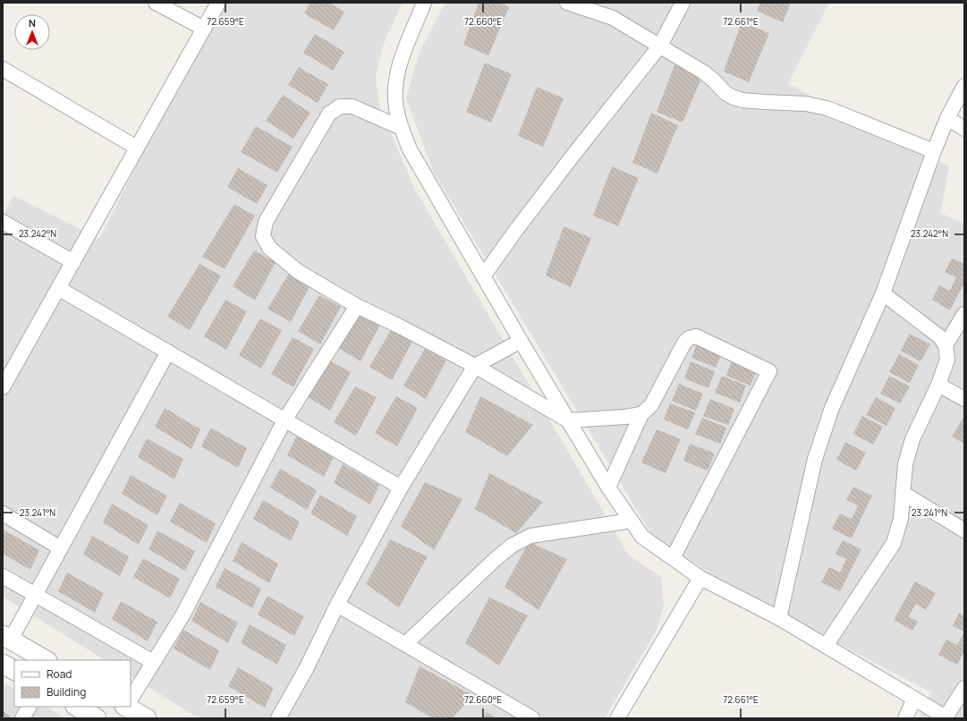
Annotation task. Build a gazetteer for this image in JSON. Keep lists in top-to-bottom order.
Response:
{
  "legend": ["Road", "Building"],
  "north": "top",
  "coordinates": [
    "72.659°E",
    "72.660°E",
    "72.661°E",
    "23.242°N",
    "23.241°N"
  ]
}
